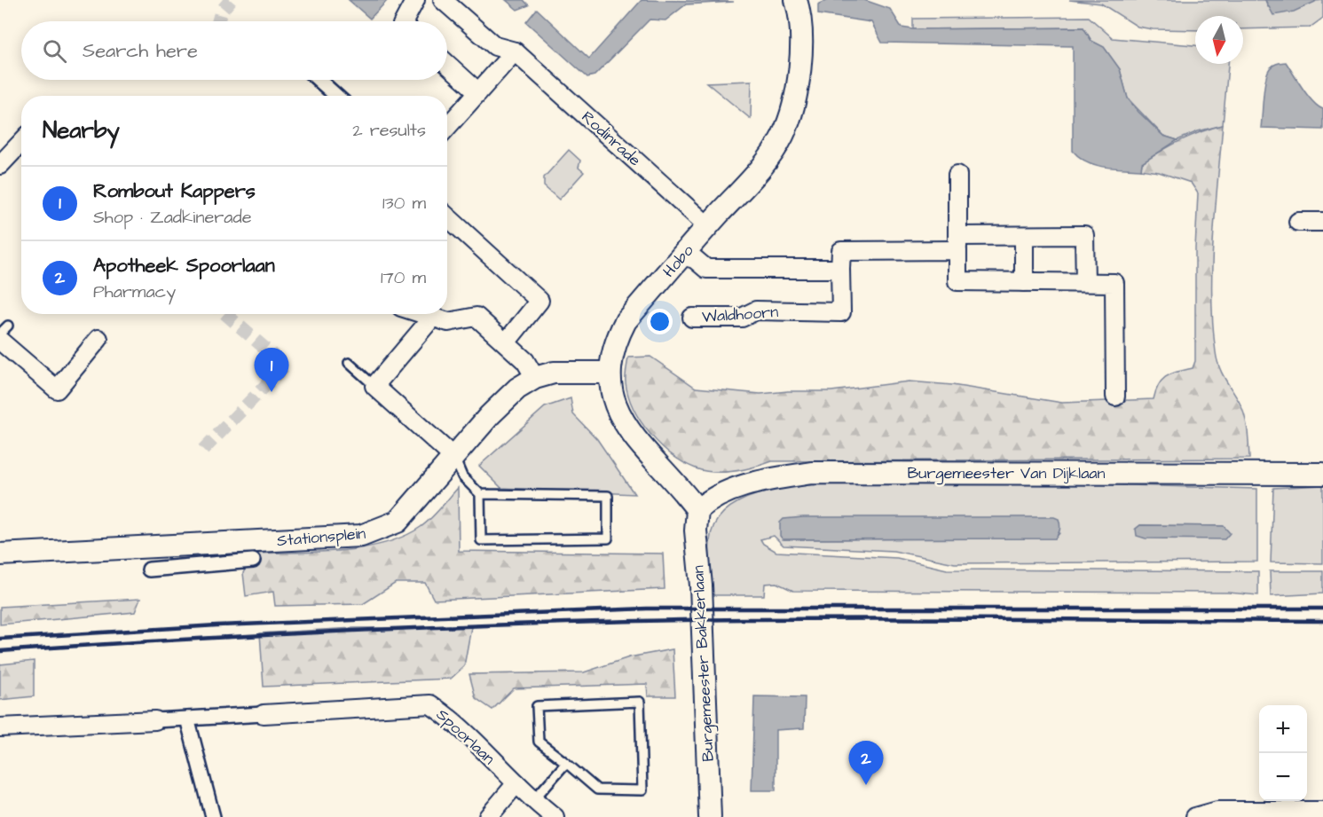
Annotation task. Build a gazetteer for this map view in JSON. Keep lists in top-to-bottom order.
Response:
{
  "streets": {
    "street": [
      "Rodinrade",
      "Hobo",
      "Waldhoorn",
      "Burgemeester Van Dijklaan",
      "Stationsplein",
      "Burgemeester Bakkerlaan",
      "Spoorlaan"
    ]
  },
  "crossings": [
    ["Rodinrade", "Hobo"],
    ["Hobo", "Burgemeester Van Dijklaan"],
    ["Hobo", "Stationsplein"],
    ["Hobo", "Burgemeester Bakkerlaan"],
    ["Burgemeester Van Dijklaan", "Burgemeester Bakkerlaan"]
  ],
  "north": "bottom",
  "page": {
    "search": "Search here",
    "heading": ["Nearby", "2 results"],
    "list": [
      {
        "mark": "1",
        "name": "Rombout Kappers",
        "note": "Shop · Zadkinerade",
        "value": "130 m"
      },
      {
        "mark": "2",
        "name": "Apotheek Spoorlaan",
        "note": "Pharmacy",
        "value": "170 m"
      }
    ],
    "pins": ["1", "2"],
    "map_buttons": ["+", "−"]
  }
}
